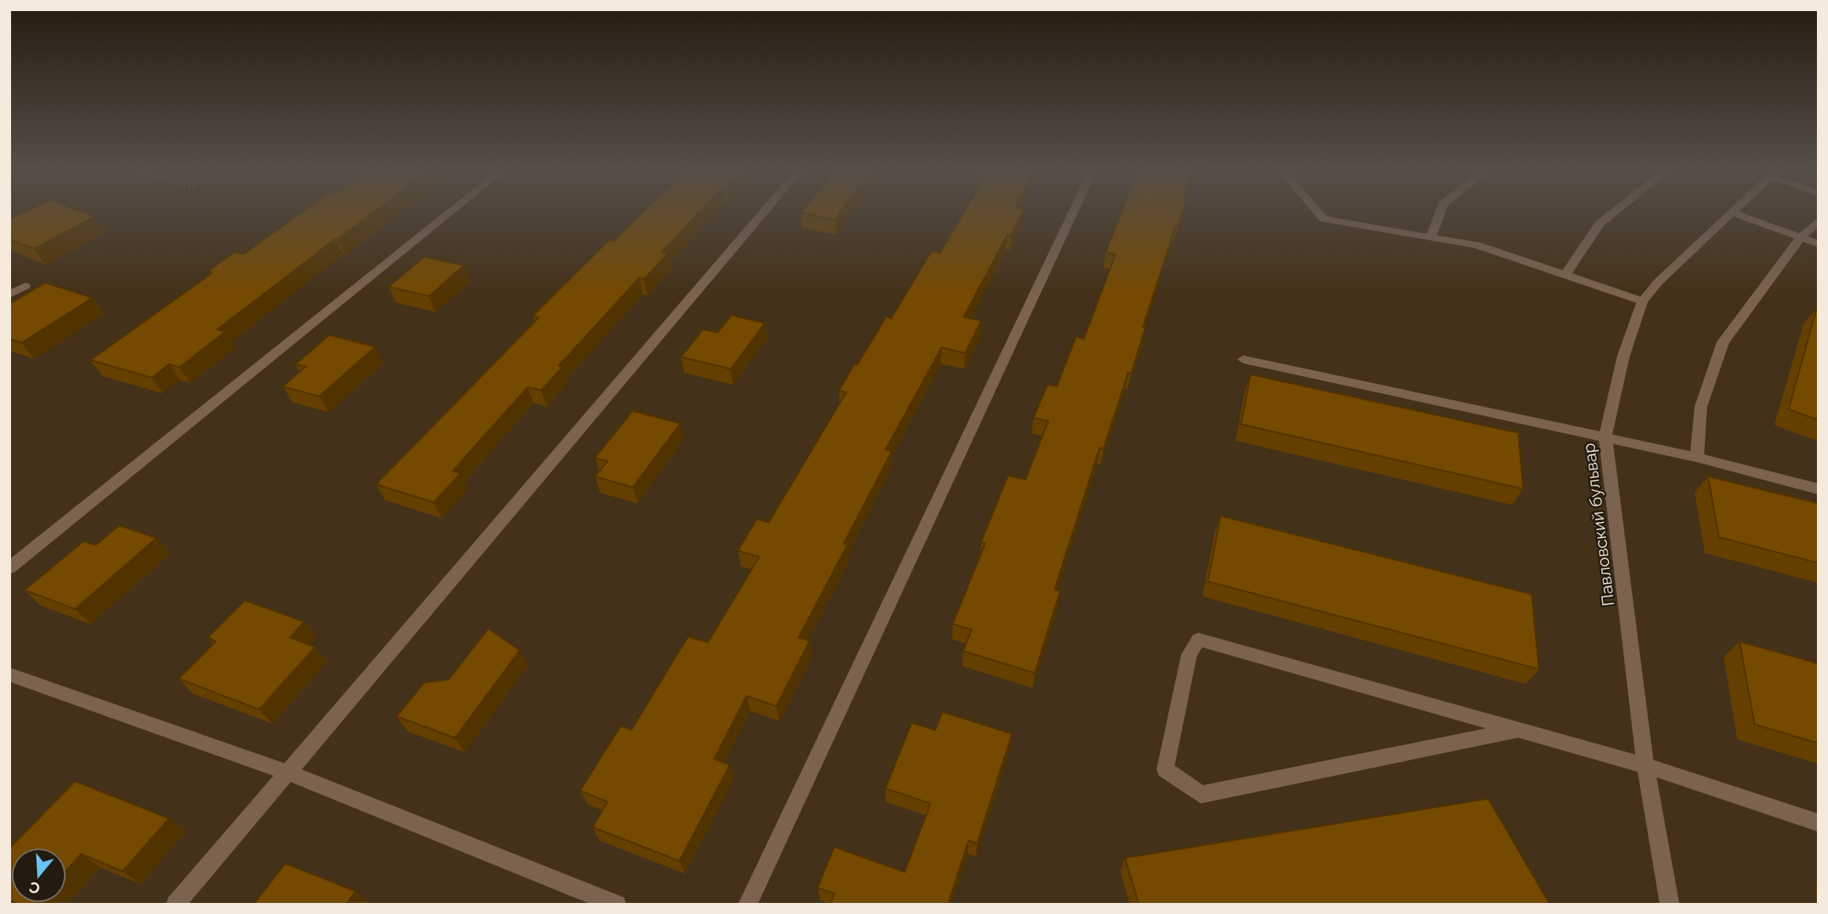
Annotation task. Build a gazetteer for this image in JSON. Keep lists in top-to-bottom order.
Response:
{
  "streets": {
    "street": ["Павловский бульвар"]
  },
  "north": "bottom"
}
